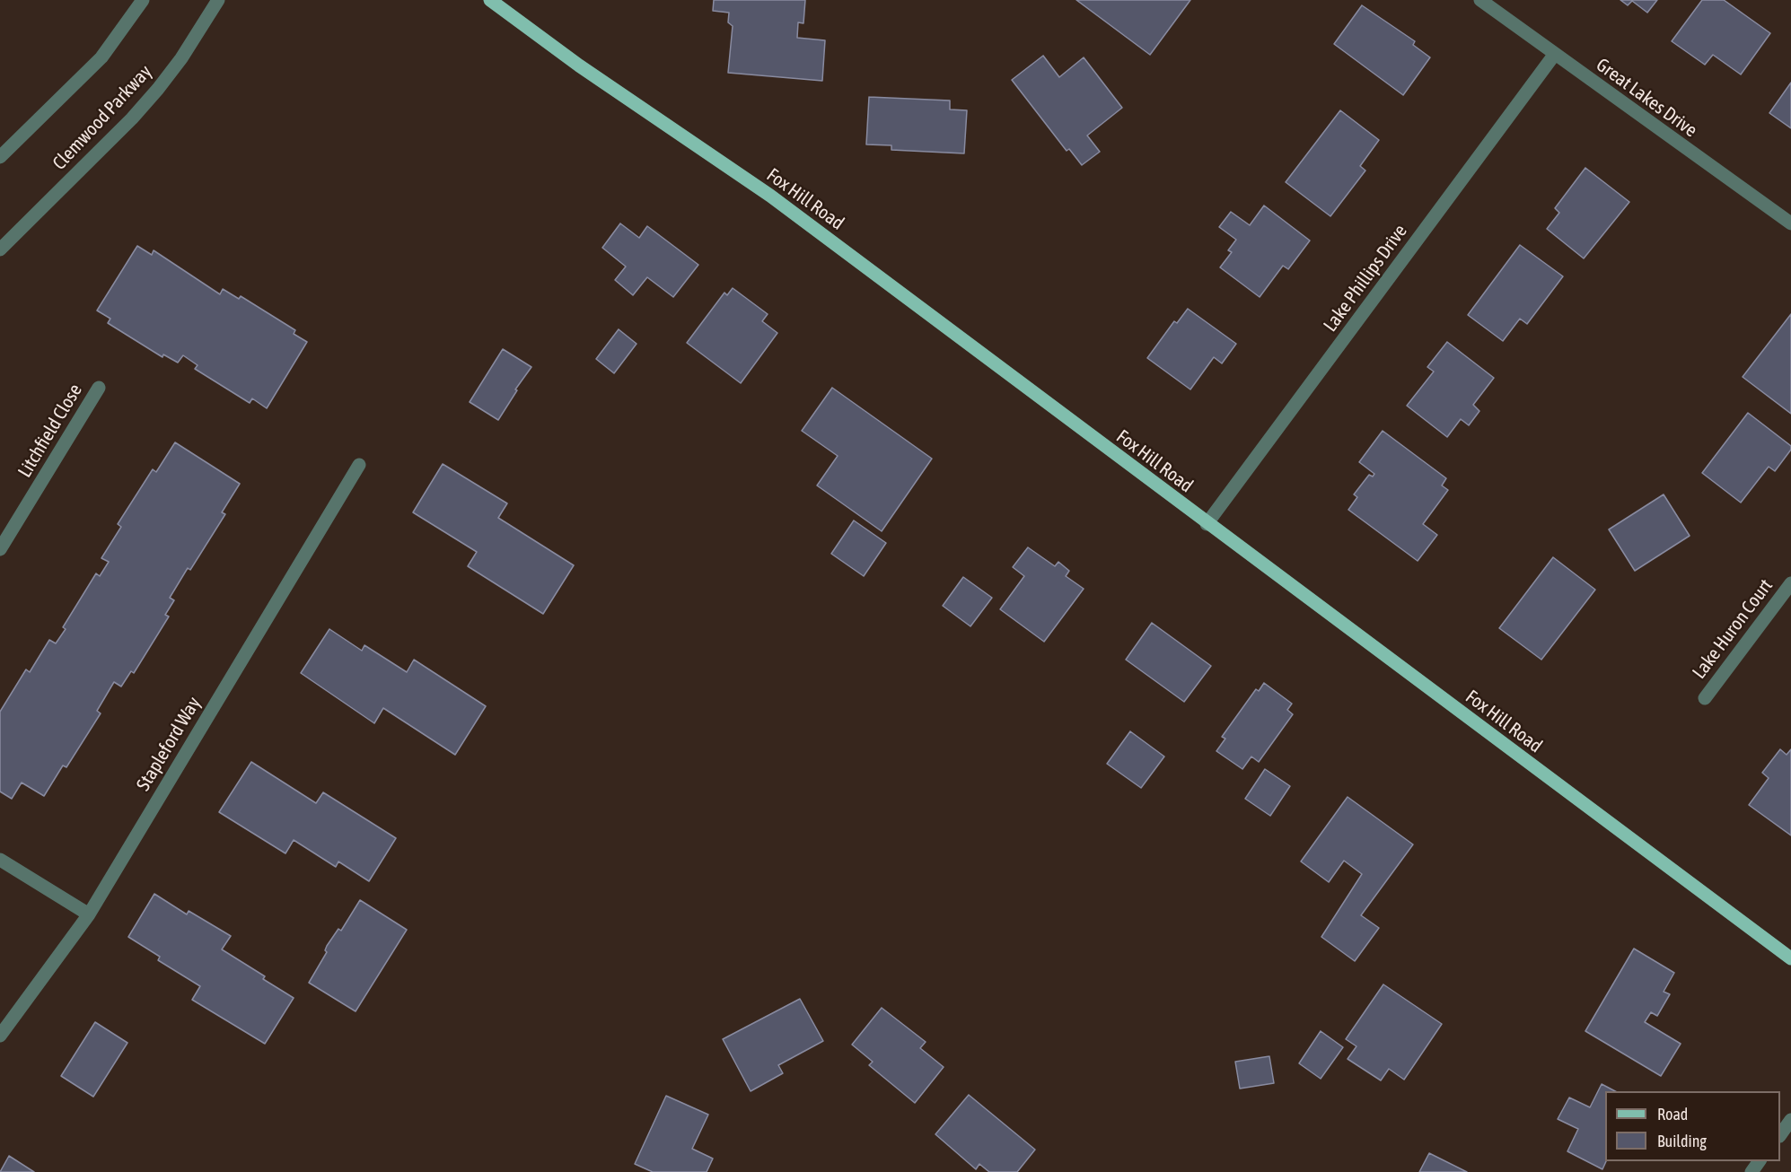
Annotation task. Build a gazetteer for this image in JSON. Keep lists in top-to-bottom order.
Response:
{
  "streets": {
    "main road": ["Fox Hill Road"],
    "street": [
      "Great Lakes Drive",
      "Clemwood Parkway",
      "Lake Phillips Drive",
      "Litchfield Close",
      "Lake Huron Court",
      "Stapleford Way"
    ]
  },
  "crossings": [
    ["Great Lakes Drive", "Lake Phillips Drive"],
    ["Fox Hill Road", "Lake Phillips Drive"]
  ],
  "legend": ["Road", "Building"]
}
